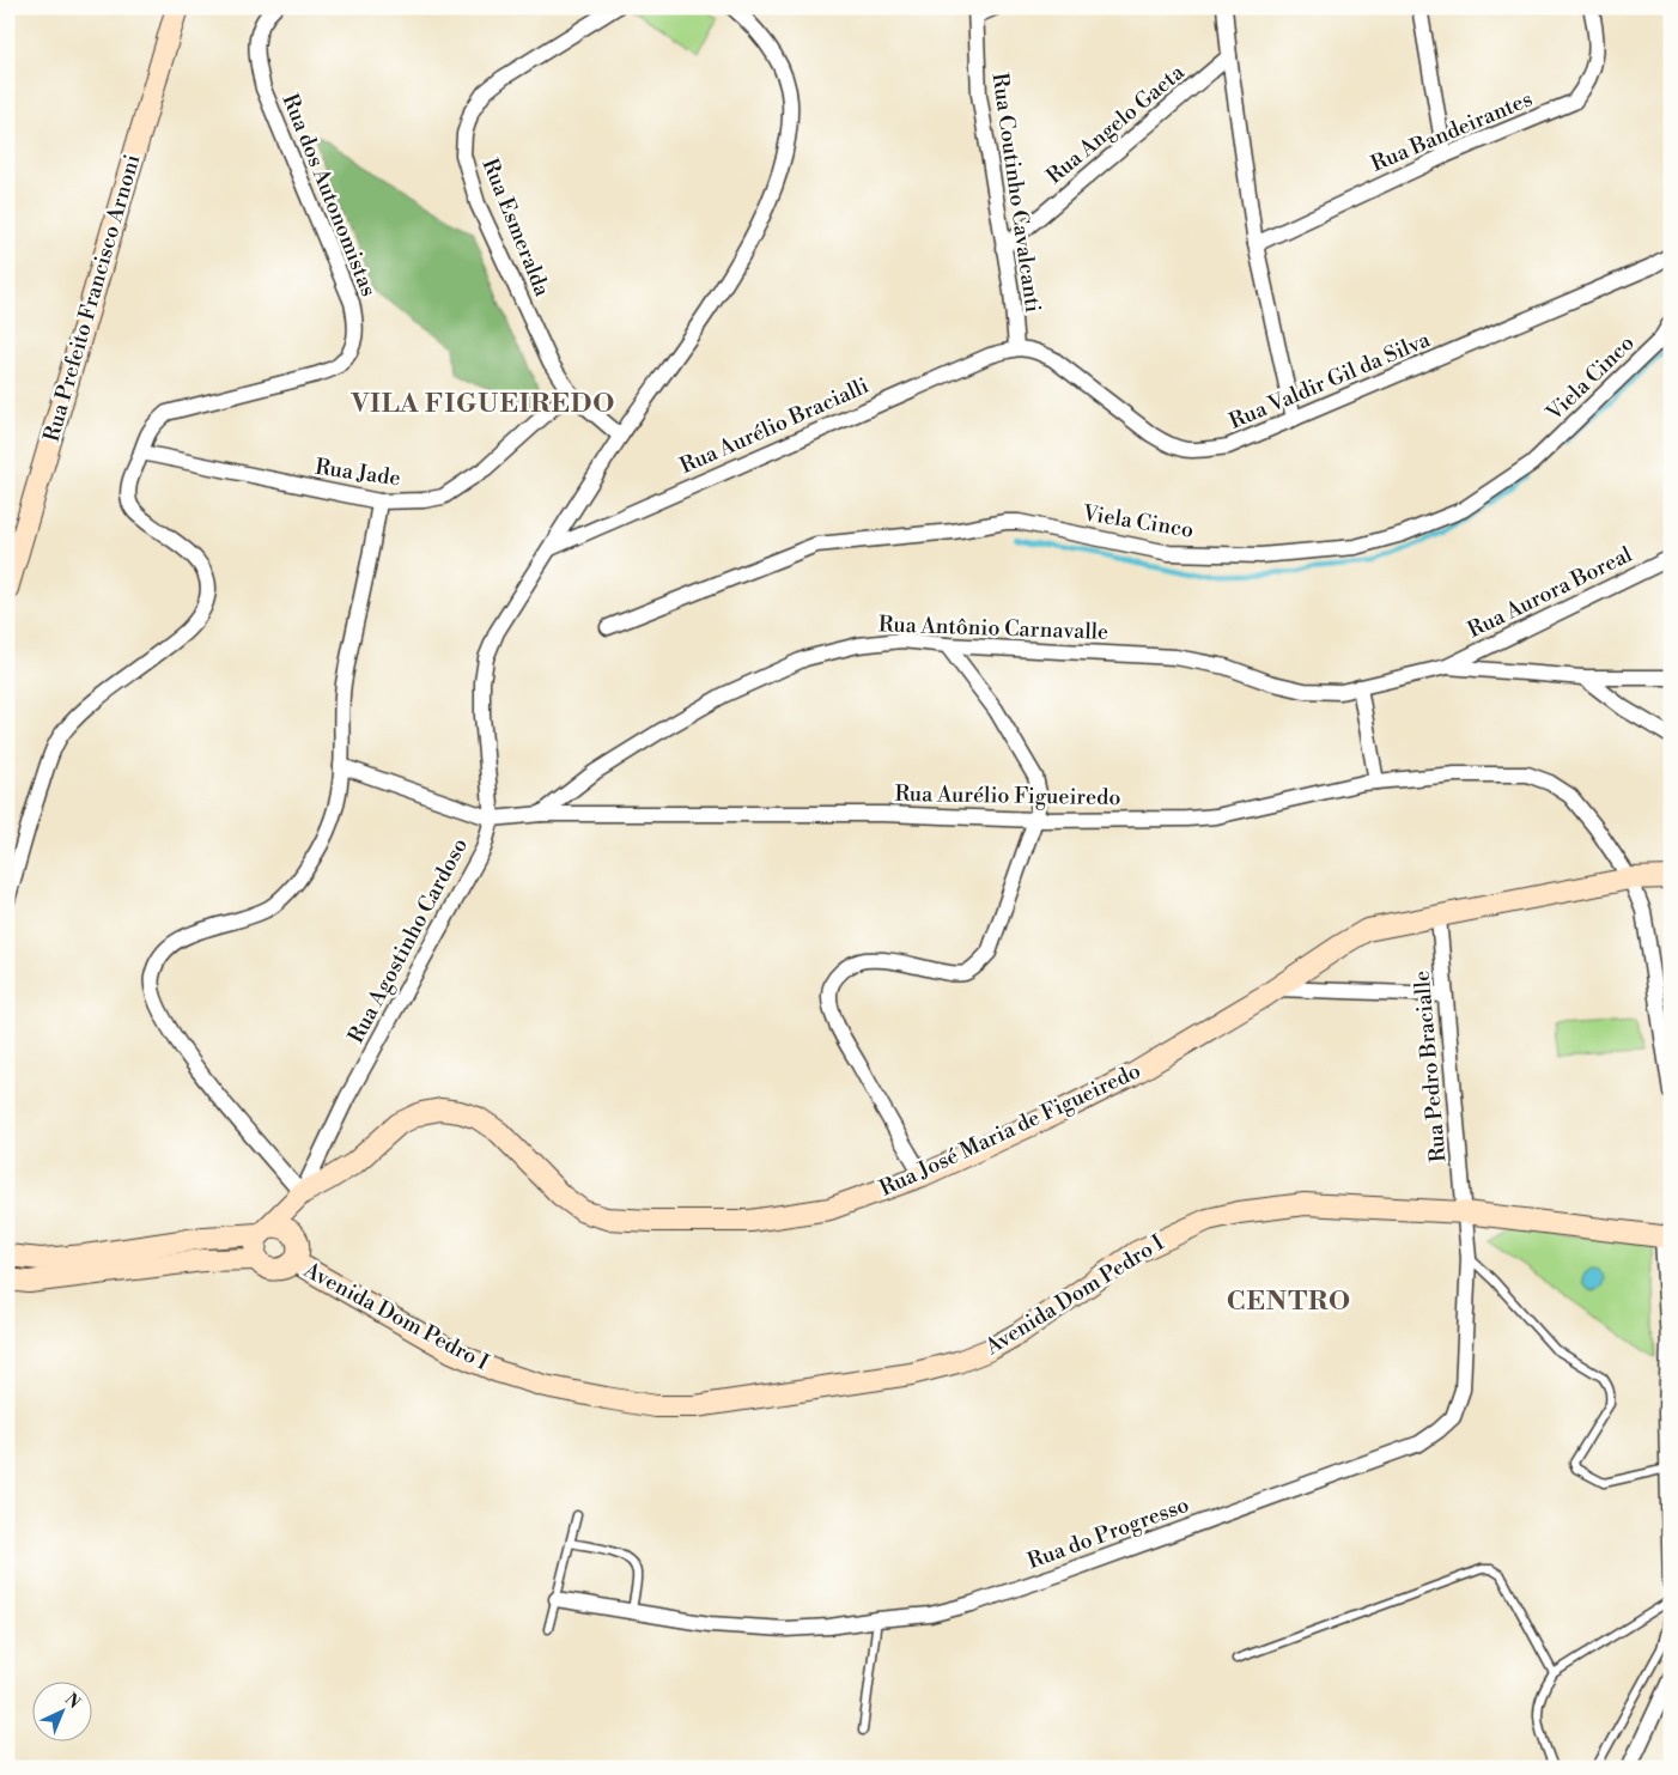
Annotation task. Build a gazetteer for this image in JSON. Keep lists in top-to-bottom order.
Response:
{
  "streets": {
    "main road": ["Rua Prefeito Francisco Arnoni", "Rua José Maria de Figueiredo", "Avenida Dom Pedro I"],
    "street": [
      "Rua Angelo Gaeta",
      "Rua Bandeirantes",
      "Rua Coutinho Cavalcanti",
      "Rua dos Autonomistas",
      "Rua Esmeralda",
      "Viela Cinco",
      "Rua Valdir Gil da Silva",
      "Rua Aurélio Bracialli",
      "Rua Jade",
      "Rua Aurora Boreal",
      "Rua Antônio Carnavalle",
      "Rua Aurélio Figueiredo",
      "Rua Agostinho Cardoso",
      "Rua Pedro Bracialle",
      "Rua do Progresso"
    ]
  },
  "crossings": [
    ["Rua Angelo Gaeta", "Rua Coutinho Cavalcanti"],
    ["Rua Coutinho Cavalcanti", "Rua Valdir Gil da Silva"],
    ["Rua Coutinho Cavalcanti", "Rua Aurélio Bracialli"],
    ["Rua dos Autonomistas", "Rua Jade"],
    ["Rua Esmeralda", "Rua Jade"],
    ["Rua Esmeralda", "Rua Agostinho Cardoso"],
    ["Rua Valdir Gil da Silva", "Rua Aurélio Bracialli"],
    ["Rua Aurélio Bracialli", "Rua Agostinho Cardoso"],
    ["Rua Aurora Boreal", "Rua Antônio Carnavalle"],
    ["Rua Antônio Carnavalle", "Rua Aurélio Figueiredo"],
    ["Rua Aurélio Figueiredo", "Rua Agostinho Cardoso"],
    ["Rua Aurélio Figueiredo", "Rua José Maria de Figueiredo"],
    ["Rua Agostinho Cardoso", "Rua José Maria de Figueiredo"],
    ["Rua Pedro Bracialle", "Rua José Maria de Figueiredo"],
    ["Rua Pedro Bracialle", "Avenida Dom Pedro I"],
    ["Rua Pedro Bracialle", "Rua do Progresso"],
    ["Rua José Maria de Figueiredo", "Avenida Dom Pedro I"],
    ["Avenida Dom Pedro I", "Rua do Progresso"]
  ],
  "districts": ["VILA FIGUEIREDO", "CENTRO"],
  "north": "top right"
}
